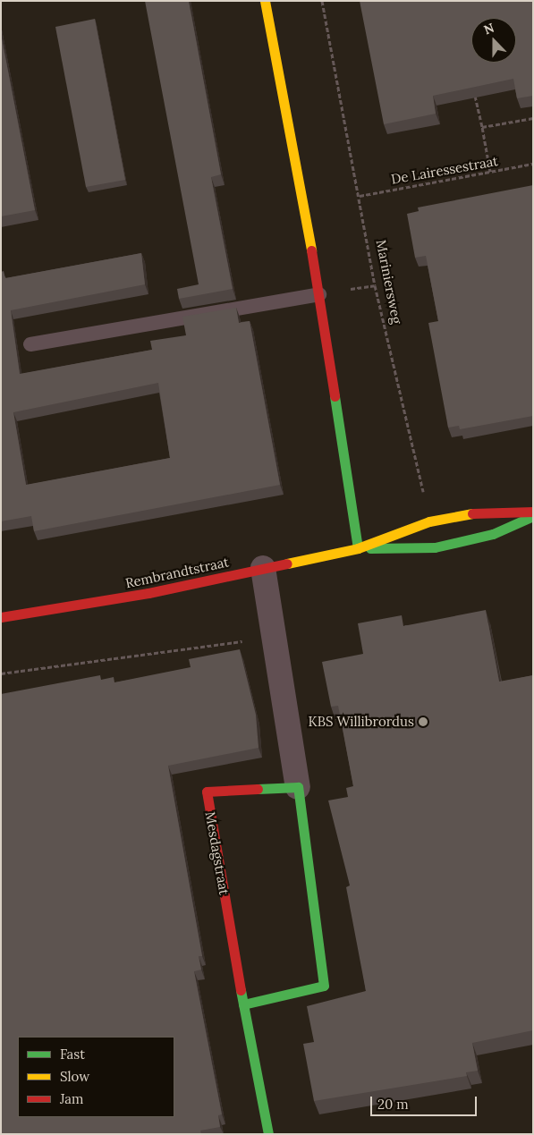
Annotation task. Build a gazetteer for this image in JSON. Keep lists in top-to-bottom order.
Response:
{
  "streets": {
    "street": ["Rembrandtstraat", "Mesdagstraat"],
    "path": ["De Lairessestraat", "Mariniersweg"]
  },
  "crossings": [
    ["De Lairessestraat", "Mariniersweg"],
    ["Mariniersweg", "Rembrandtstraat"]
  ],
  "places": ["KBS Willibrordus"],
  "legend": ["Fast", "Slow", "Jam"],
  "scale_bar": "20 m",
  "north": "top"
}
